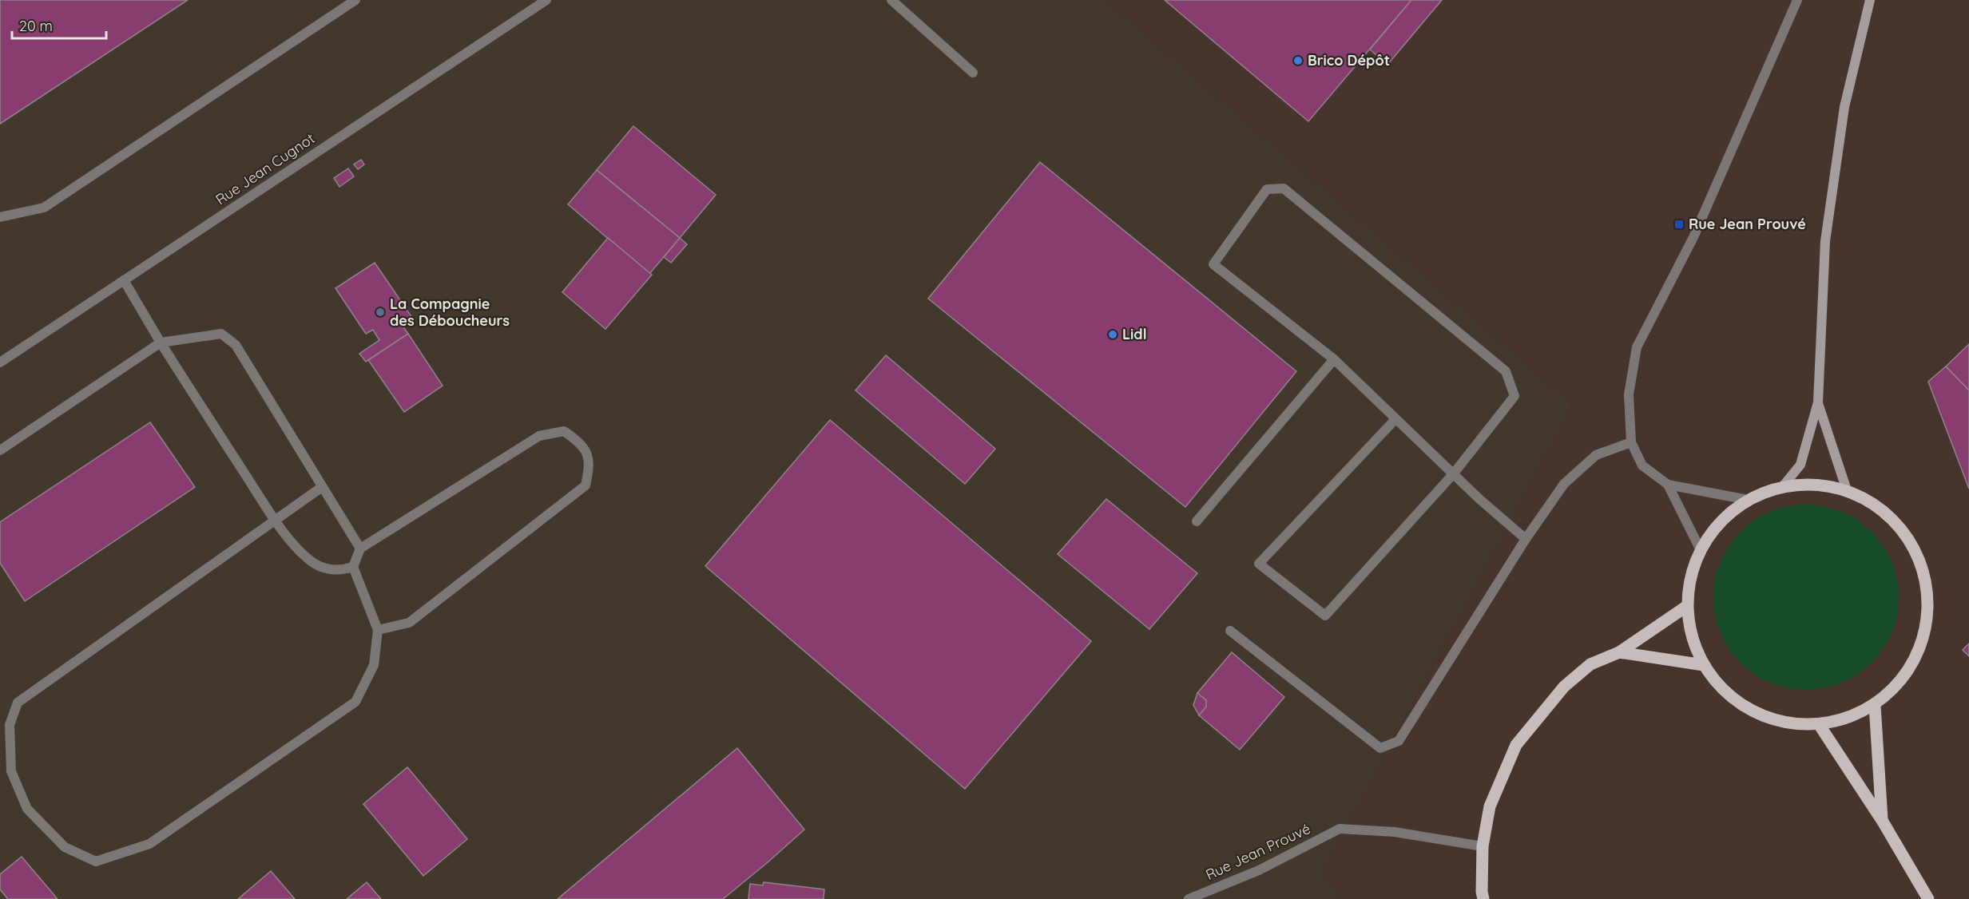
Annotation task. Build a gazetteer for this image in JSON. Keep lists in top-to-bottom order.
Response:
{
  "streets": {
    "street": ["Rue Jean Cugnot", "Rue Jean Prouvé"]
  },
  "places": {
    "other": ["Brico Dépôt", "La Compagnie des Déboucheurs", "Lidl"],
    "transit": ["Rue Jean Prouvé"]
  },
  "scale_bar": "20 m"
}
